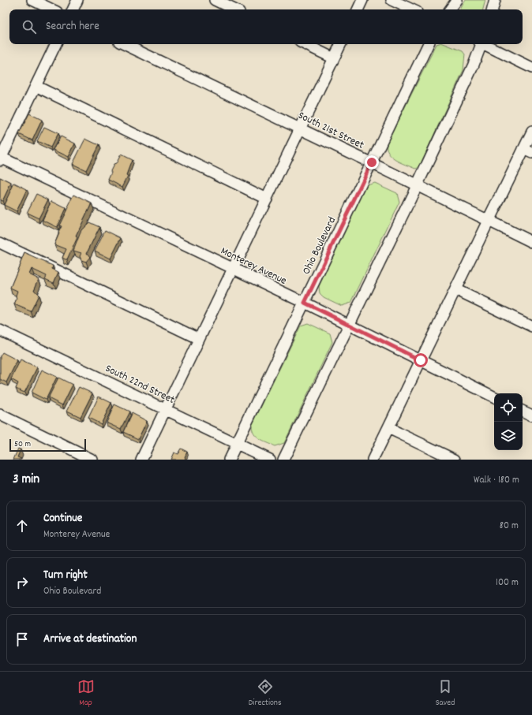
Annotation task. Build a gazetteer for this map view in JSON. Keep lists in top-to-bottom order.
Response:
{
  "streets": {
    "street": [
      "South 21st Street",
      "Ohio Boulevard",
      "Monterey Avenue",
      "South 22nd Street"
    ]
  },
  "crossings": [
    ["South 21st Street", "Ohio Boulevard"],
    ["Ohio Boulevard", "Monterey Avenue"],
    ["Ohio Boulevard", "South 22nd Street"]
  ],
  "scale_bar": "50 m",
  "page": {
    "search": "Search here",
    "scale": "50 m",
    "heading": ["3 min", "Walk · 180 m"],
    "list": [
      ["Continue", "Monterey Avenue", "80 m"],
      ["Turn right", "Ohio Boulevard", "100 m"],
      "Arrive at destination"
    ],
    "nav": ["Map", "Directions", "Saved"]
  }
}
